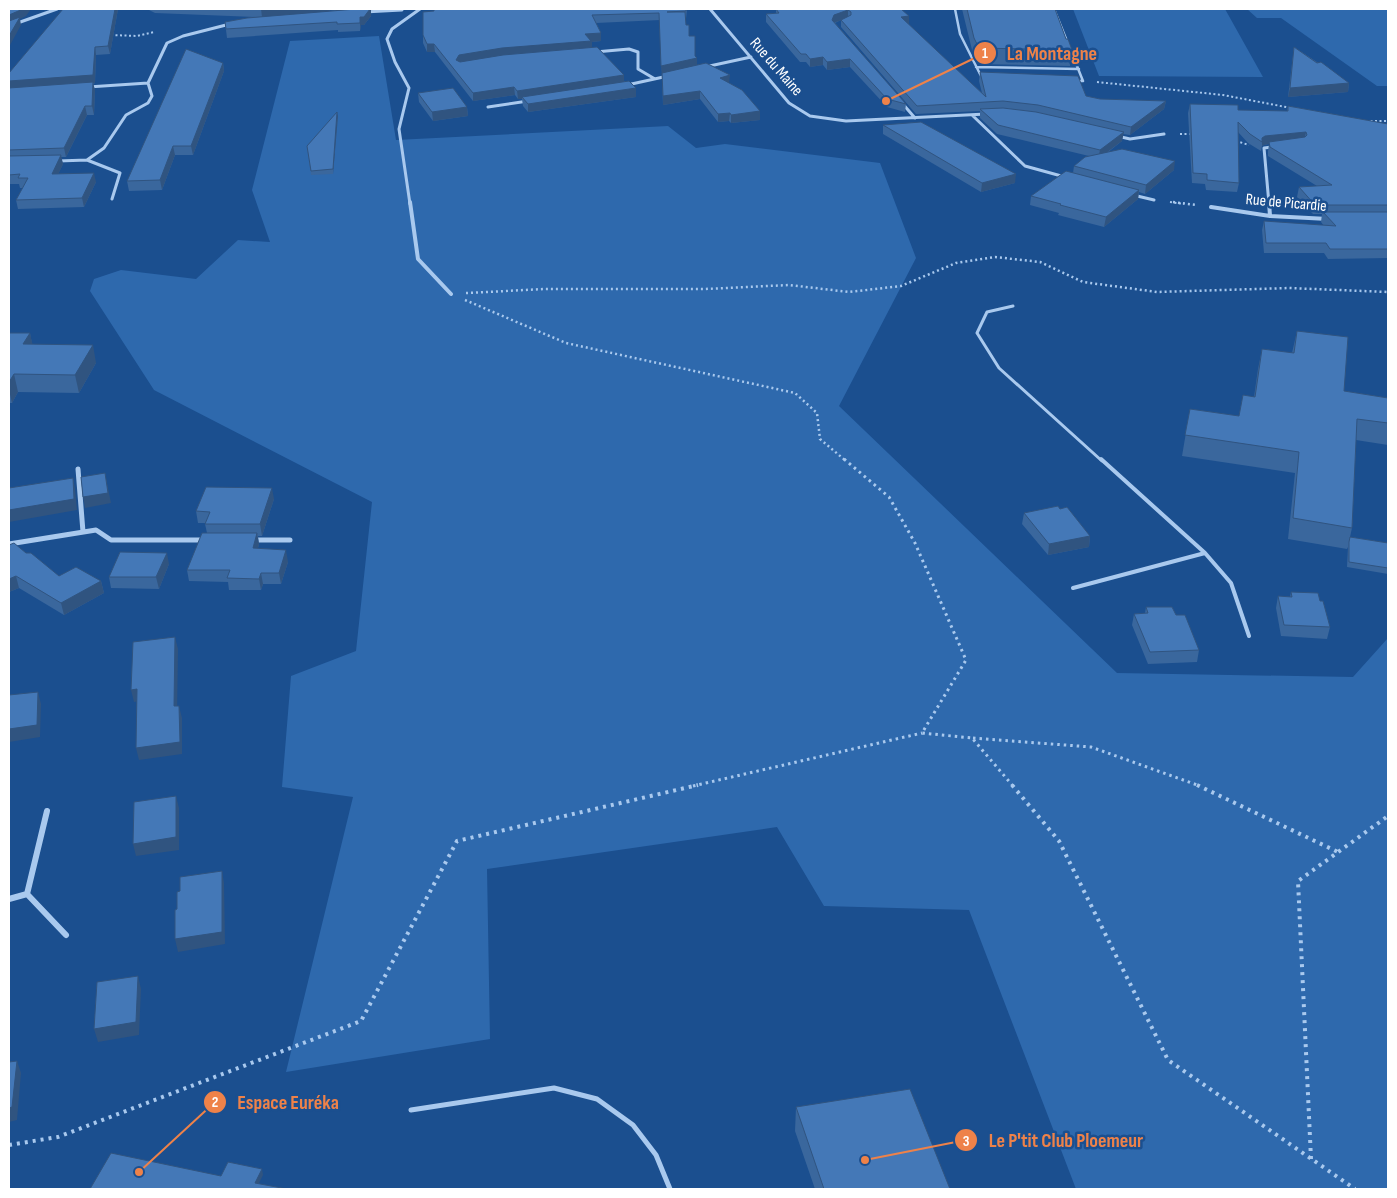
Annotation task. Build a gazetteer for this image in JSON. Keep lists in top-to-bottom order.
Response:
{
  "streets": {
    "street": ["Rue du Maine", "Rue de Picardie"]
  },
  "places": ["La Montagne", "Le P'tit Club Ploemeur", "Espace Euréka"]
}
